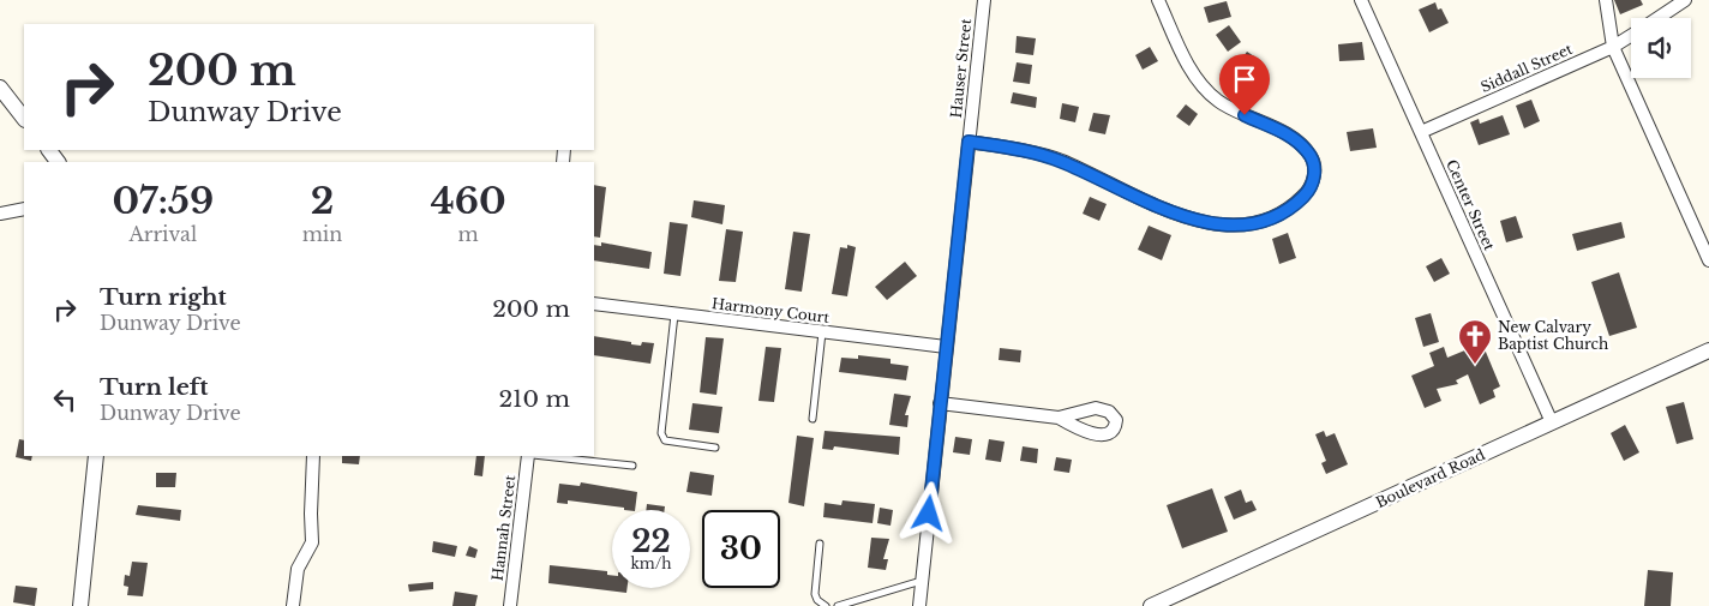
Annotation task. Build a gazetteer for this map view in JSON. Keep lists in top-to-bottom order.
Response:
{
  "streets": {
    "street": [
      "Hauser Street",
      "Siddall Street",
      "Center Street",
      "Harmony Court",
      "Boulevard Road",
      "Hannah Street"
    ]
  },
  "crossings": [
    ["Hauser Street", "Harmony Court"],
    ["Siddall Street", "Center Street"],
    ["Center Street", "Boulevard Road"]
  ],
  "places": {
    "church": ["New Calvary Baptist Church"]
  },
  "page": {
    "turn": ["200 m", "Dunway Drive"],
    "eta": [
      "07:59",
      "Arrival",
      "2",
      "min",
      "460",
      "m"
    ],
    "list": [
      {
        "name": "Turn right",
        "note": "Dunway Drive",
        "value": "200 m"
      },
      {
        "name": "Turn left",
        "note": "Dunway Drive",
        "value": "210 m"
      }
    ],
    "speed": "22 km/h",
    "limit": "30"
  }
}
